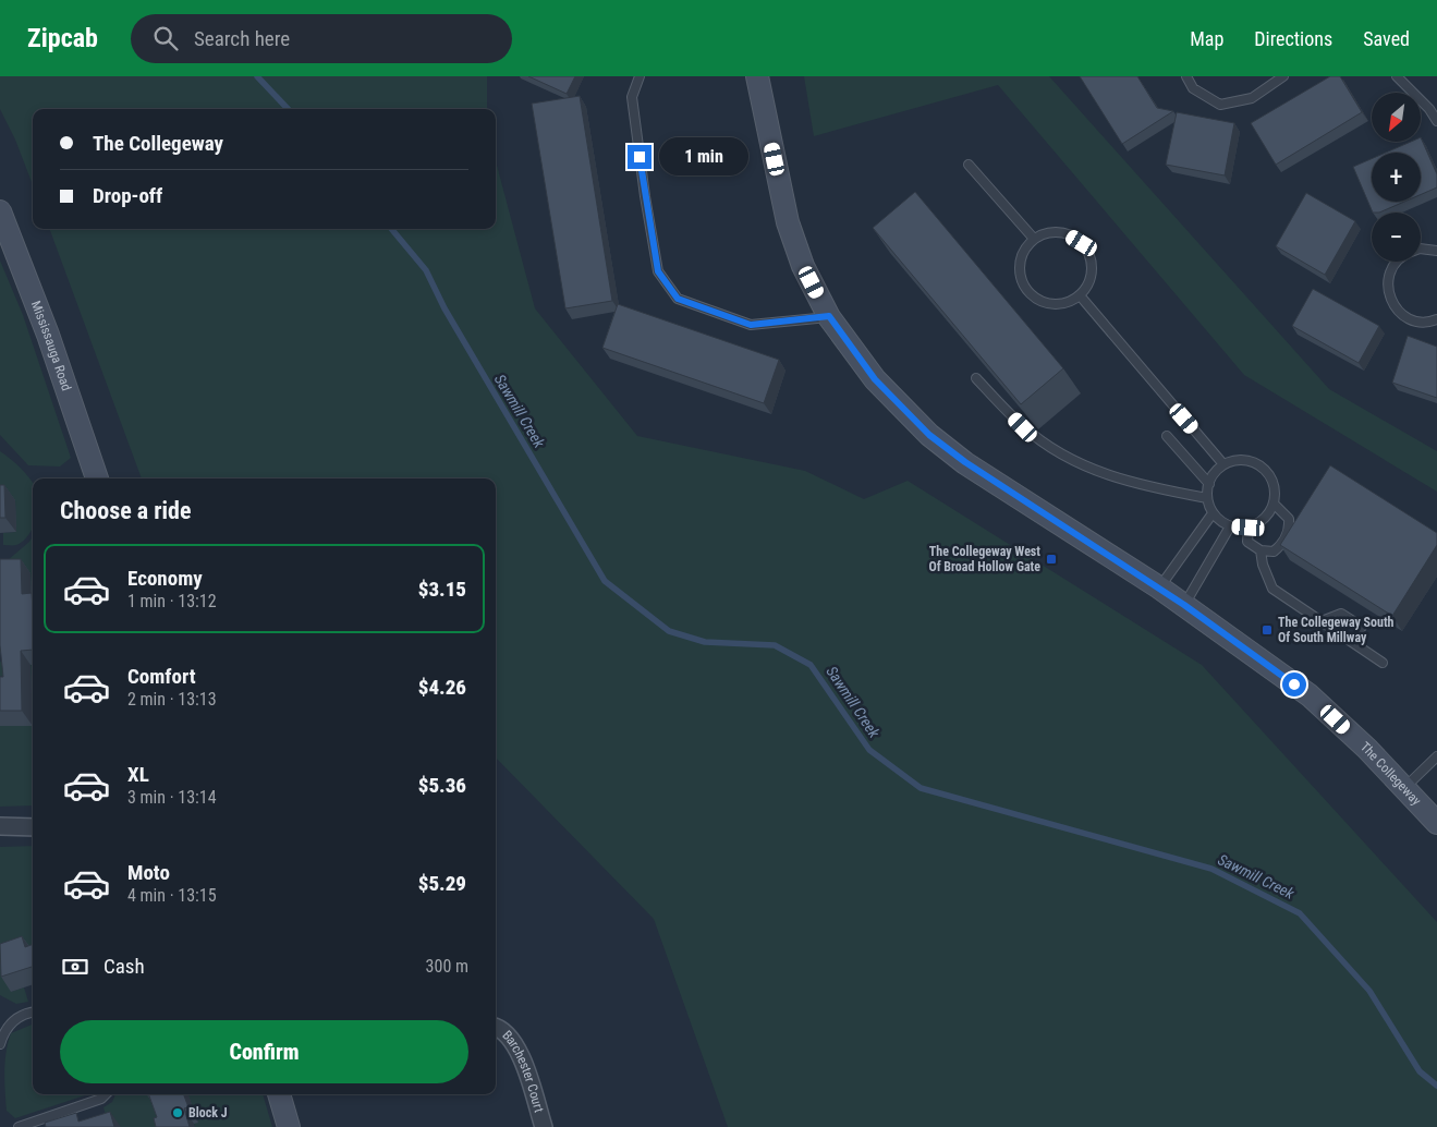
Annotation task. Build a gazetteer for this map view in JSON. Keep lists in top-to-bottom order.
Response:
{
  "streets": {
    "street": ["Mississauga Road", "The Collegeway", "Barchester Court"]
  },
  "water": ["Sawmill Creek"],
  "places": {
    "transit": ["The Collegeway West Of Broad Hollow Gate", "The Collegeway South Of South Millway"],
    "other": ["Block J"]
  },
  "north": "bottom left",
  "page": {
    "header": "Zipcab",
    "search": "Search here",
    "nav": ["Map", "Directions", "Saved"],
    "map_buttons": ["+", "−"],
    "banner": ["The Collegeway", "Drop-off"],
    "bubble": "1 min",
    "heading": "Choose a ride",
    "list": [
      {
        "name": "Economy",
        "note": "1 min · 13:12",
        "value": "$3.15"
      },
      {
        "name": "Comfort",
        "note": "2 min · 13:13",
        "value": "$4.26"
      },
      {
        "name": "XL",
        "note": "3 min · 13:14",
        "value": "$5.36"
      },
      {
        "name": "Moto",
        "note": "4 min · 13:15",
        "value": "$5.29"
      }
    ],
    "pay": ["Cash", "300 m"],
    "buttons": "Confirm"
  }
}
